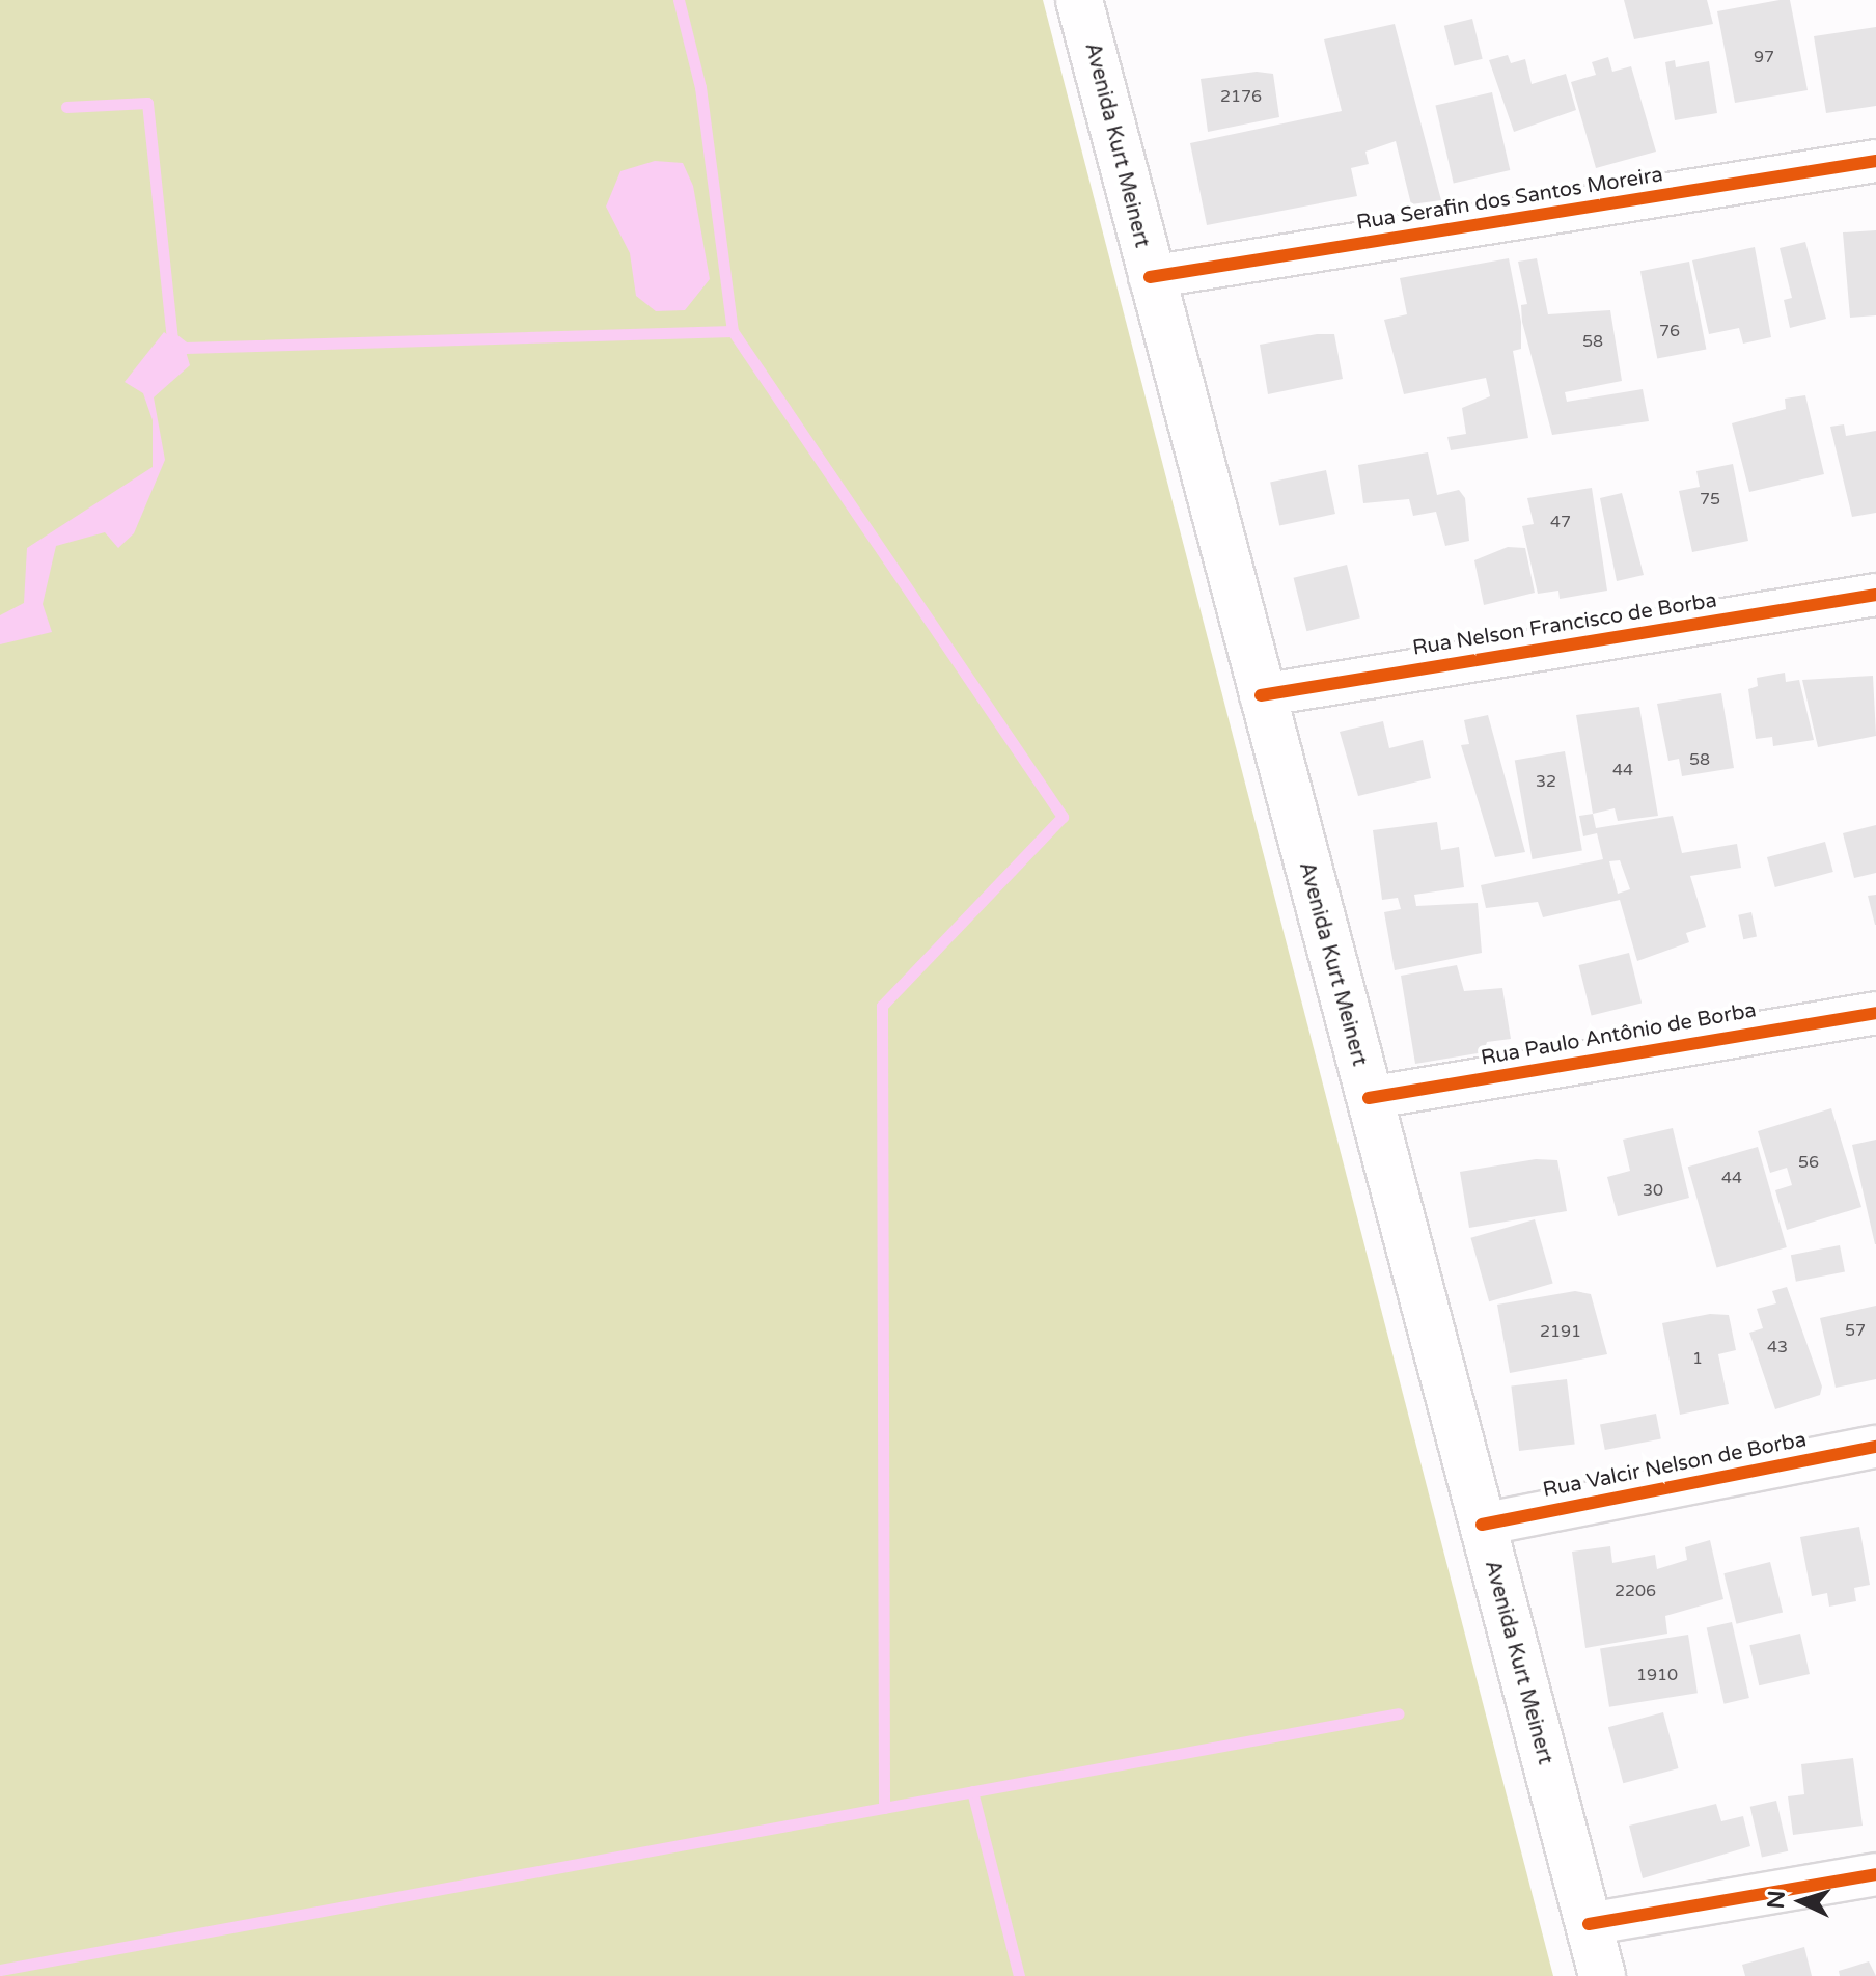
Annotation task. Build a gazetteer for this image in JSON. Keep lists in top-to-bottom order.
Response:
{
  "streets": {
    "main road": ["Avenida Kurt Meinert"],
    "street": [
      "Rua Serafin dos Santos Moreira",
      "Rua Nelson Francisco de Borba",
      "Rua Paulo Antônio de Borba",
      "Rua Valcir Nelson de Borba"
    ]
  },
  "crossings": [
    ["Avenida Kurt Meinert", "Rua Serafin dos Santos Moreira"],
    ["Avenida Kurt Meinert", "Rua Nelson Francisco de Borba"],
    ["Avenida Kurt Meinert", "Rua Paulo Antônio de Borba"],
    ["Avenida Kurt Meinert", "Rua Valcir Nelson de Borba"]
  ],
  "house_numbers": [
    "97",
    "2176",
    "76",
    "58",
    "75",
    "47",
    "58",
    "44",
    "32",
    "56",
    "44",
    "30",
    "57",
    "2191",
    "43",
    "1",
    "2206",
    "1910"
  ],
  "north": "left"
}
